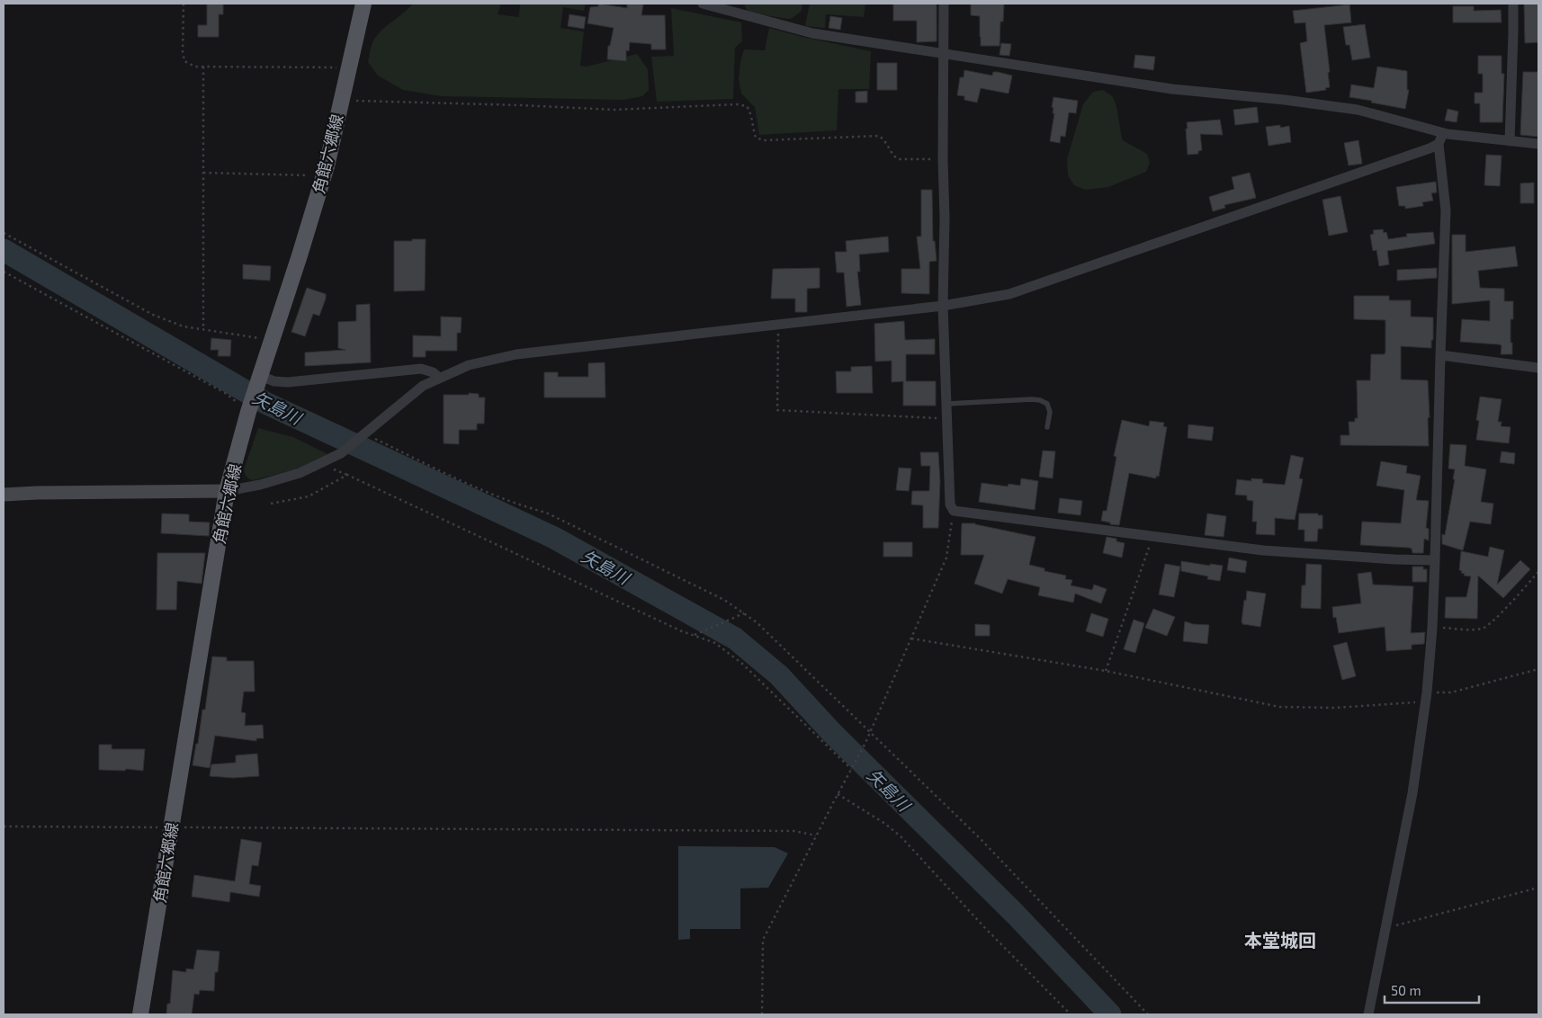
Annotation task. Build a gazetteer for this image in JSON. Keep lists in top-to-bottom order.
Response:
{
  "streets": {
    "main road": ["角館六郷線"]
  },
  "districts": ["本堂城回"],
  "water": ["矢島川"],
  "scale_bar": "50 m"
}
